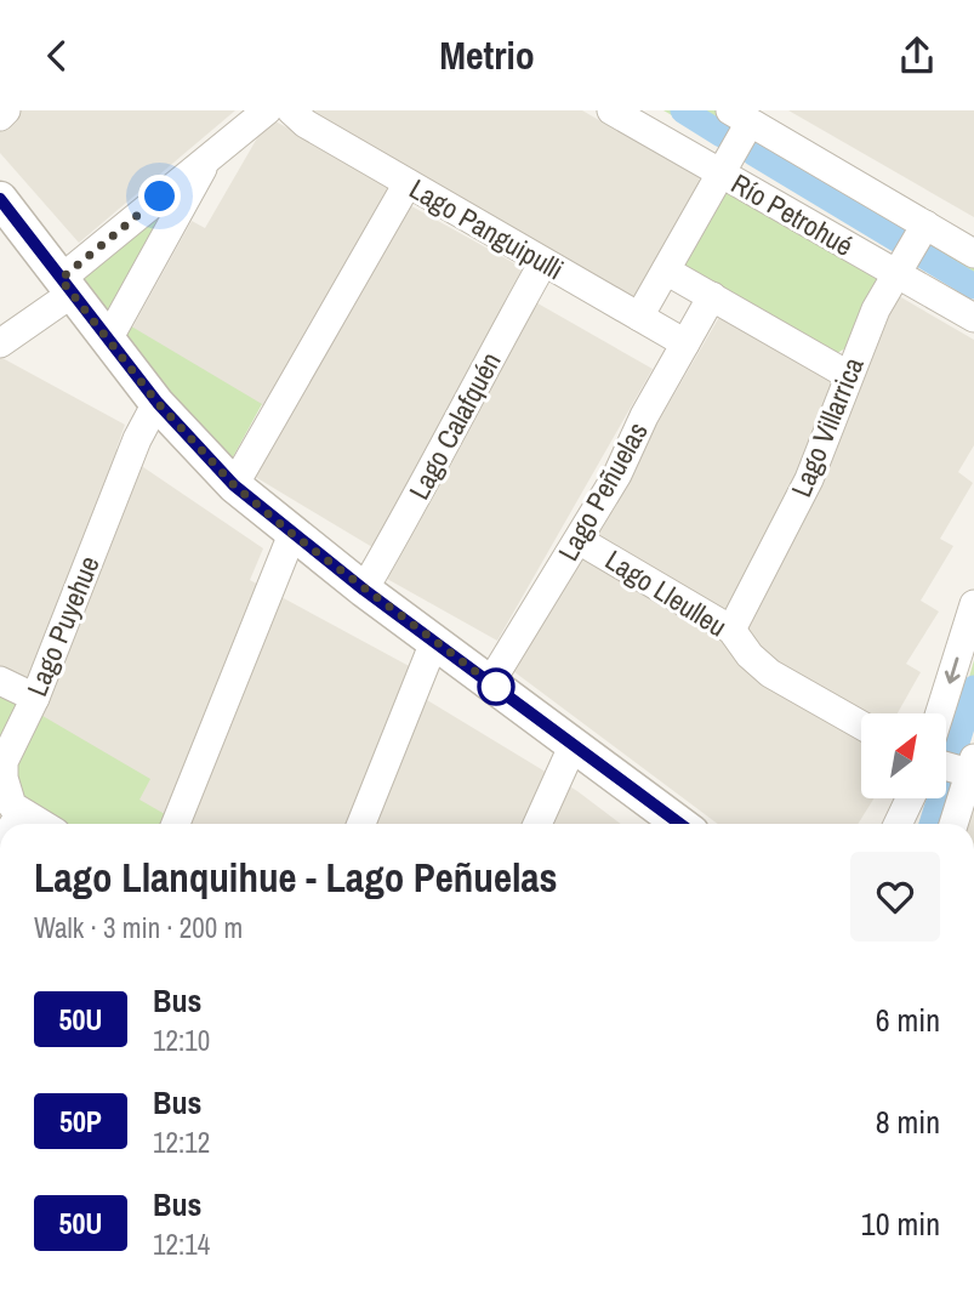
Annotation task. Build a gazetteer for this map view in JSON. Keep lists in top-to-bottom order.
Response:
{
  "streets": {
    "street": [
      "Río Petrohué",
      "Lago Panguipulli",
      "Lago Calafquén",
      "Lago Villarrica",
      "Lago Peñuelas",
      "Lago Lleulleu",
      "Lago Puyehue"
    ]
  },
  "crossings": [
    ["Río Petrohué", "Lago Villarrica"],
    ["Lago Panguipulli", "Lago Calafquén"],
    ["Lago Panguipulli", "Lago Peñuelas"],
    ["Lago Villarrica", "Lago Lleulleu"],
    ["Lago Peñuelas", "Lago Lleulleu"]
  ],
  "lines": ["bus line 50U"],
  "north": "top right",
  "page": {
    "header": "Metrio",
    "heading": ["Lago Llanquihue - Lago Peñuelas", "Walk · 3 min · 200 m"],
    "list": [
      {
        "mark": "50U",
        "name": "Bus",
        "note": "12:10",
        "value": "6 min"
      },
      {
        "mark": "50P",
        "name": "Bus",
        "note": "12:12",
        "value": "8 min"
      },
      {
        "mark": "50U",
        "name": "Bus",
        "note": "12:14",
        "value": "10 min"
      }
    ]
  }
}
